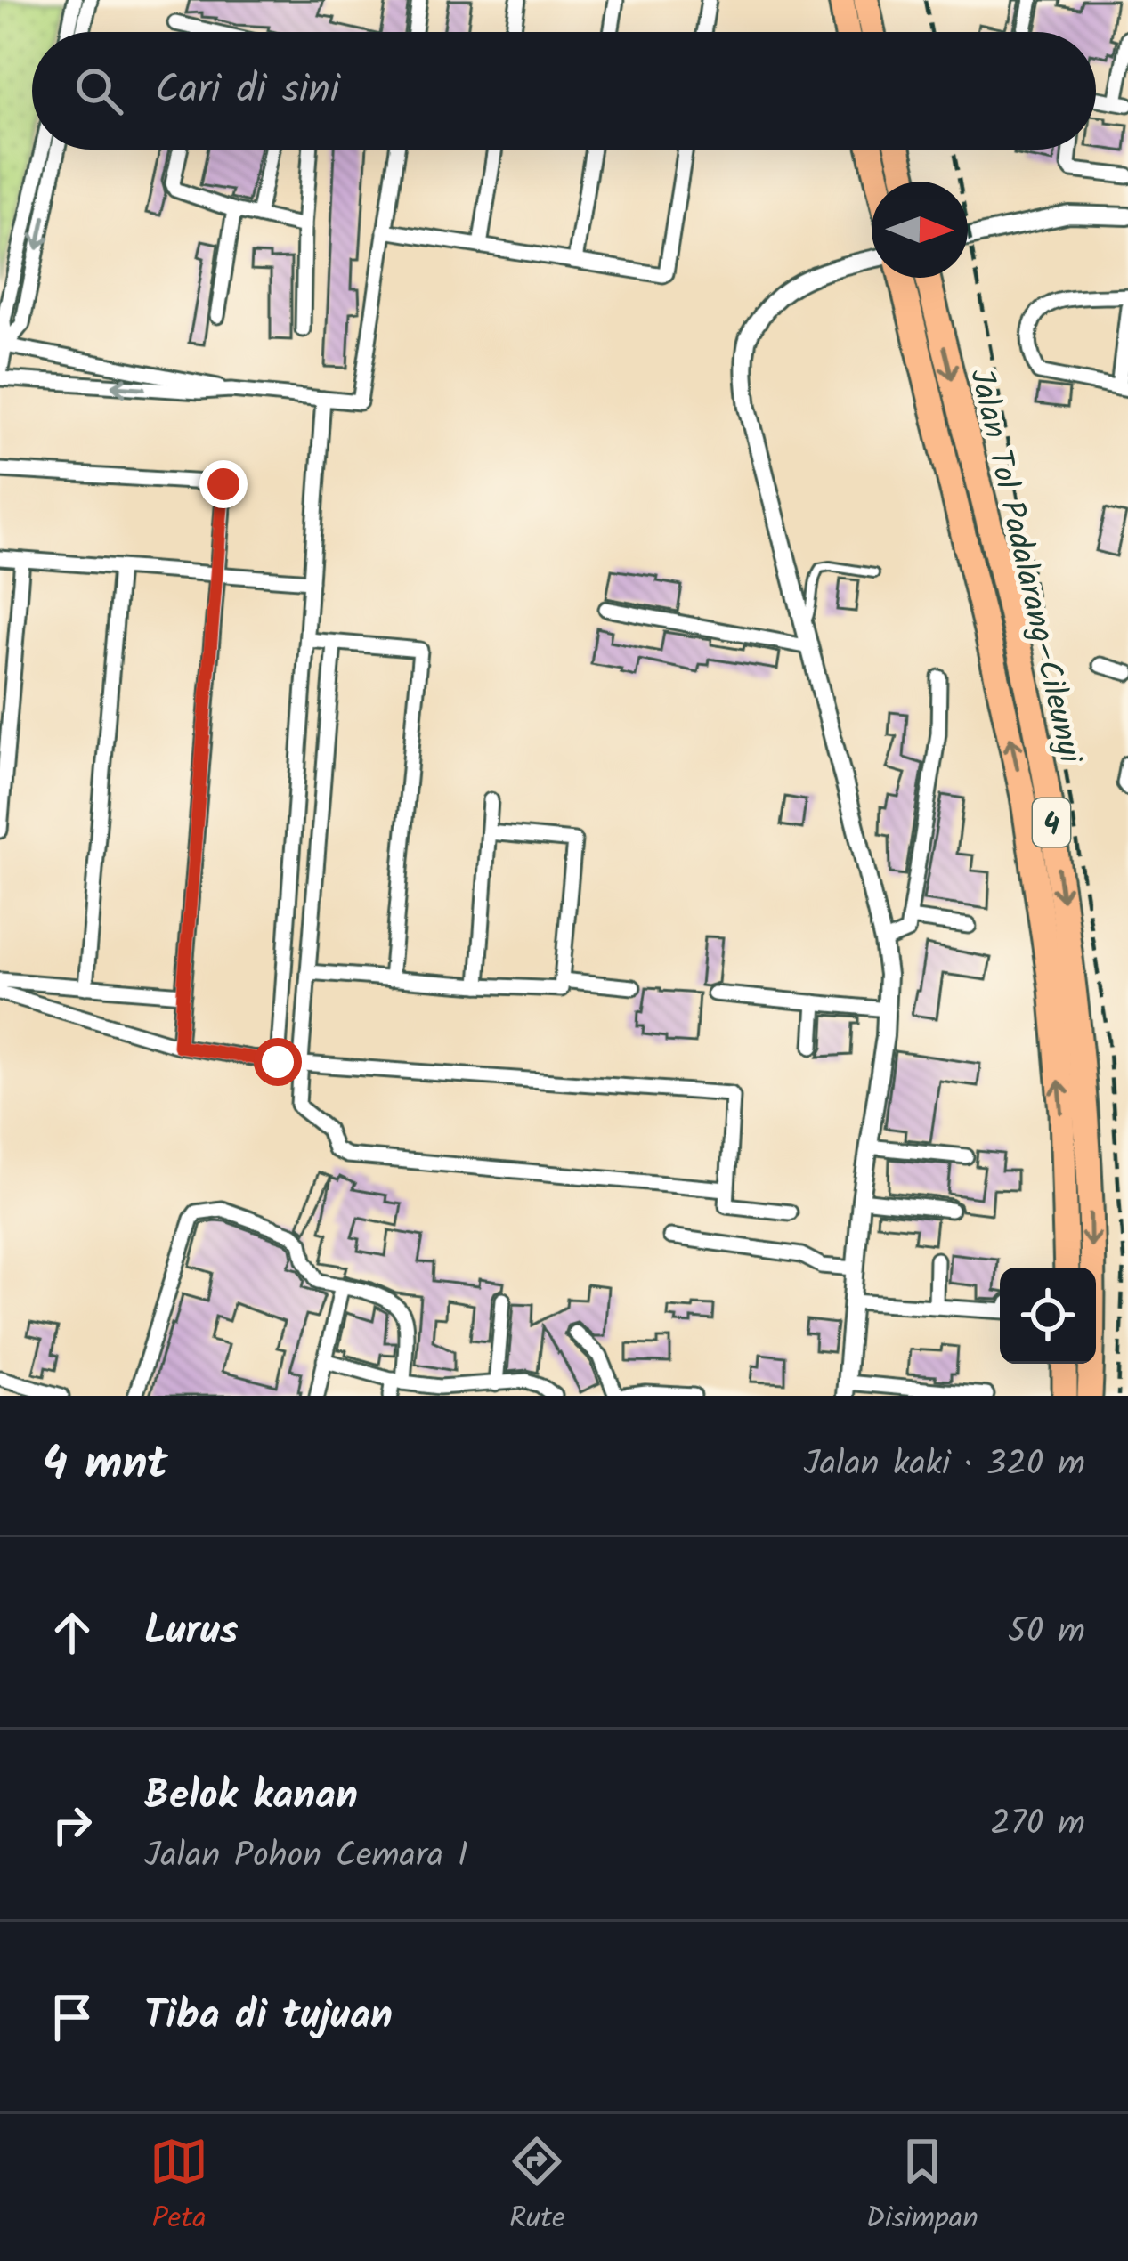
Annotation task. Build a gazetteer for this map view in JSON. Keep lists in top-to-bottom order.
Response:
{
  "streets": {
    "highway": ["Jalan Tol Padalarang–Cileunyi", "4"]
  },
  "north": "right",
  "page": {
    "search": "Cari di sini",
    "heading": ["4 mnt", "Jalan kaki · 320 m"],
    "list": [
      ["Lurus", "50 m"],
      ["Belok kanan", "Jalan Pohon Cemara I", "270 m"],
      "Tiba di tujuan"
    ],
    "nav": ["Peta", "Rute", "Disimpan"]
  }
}
